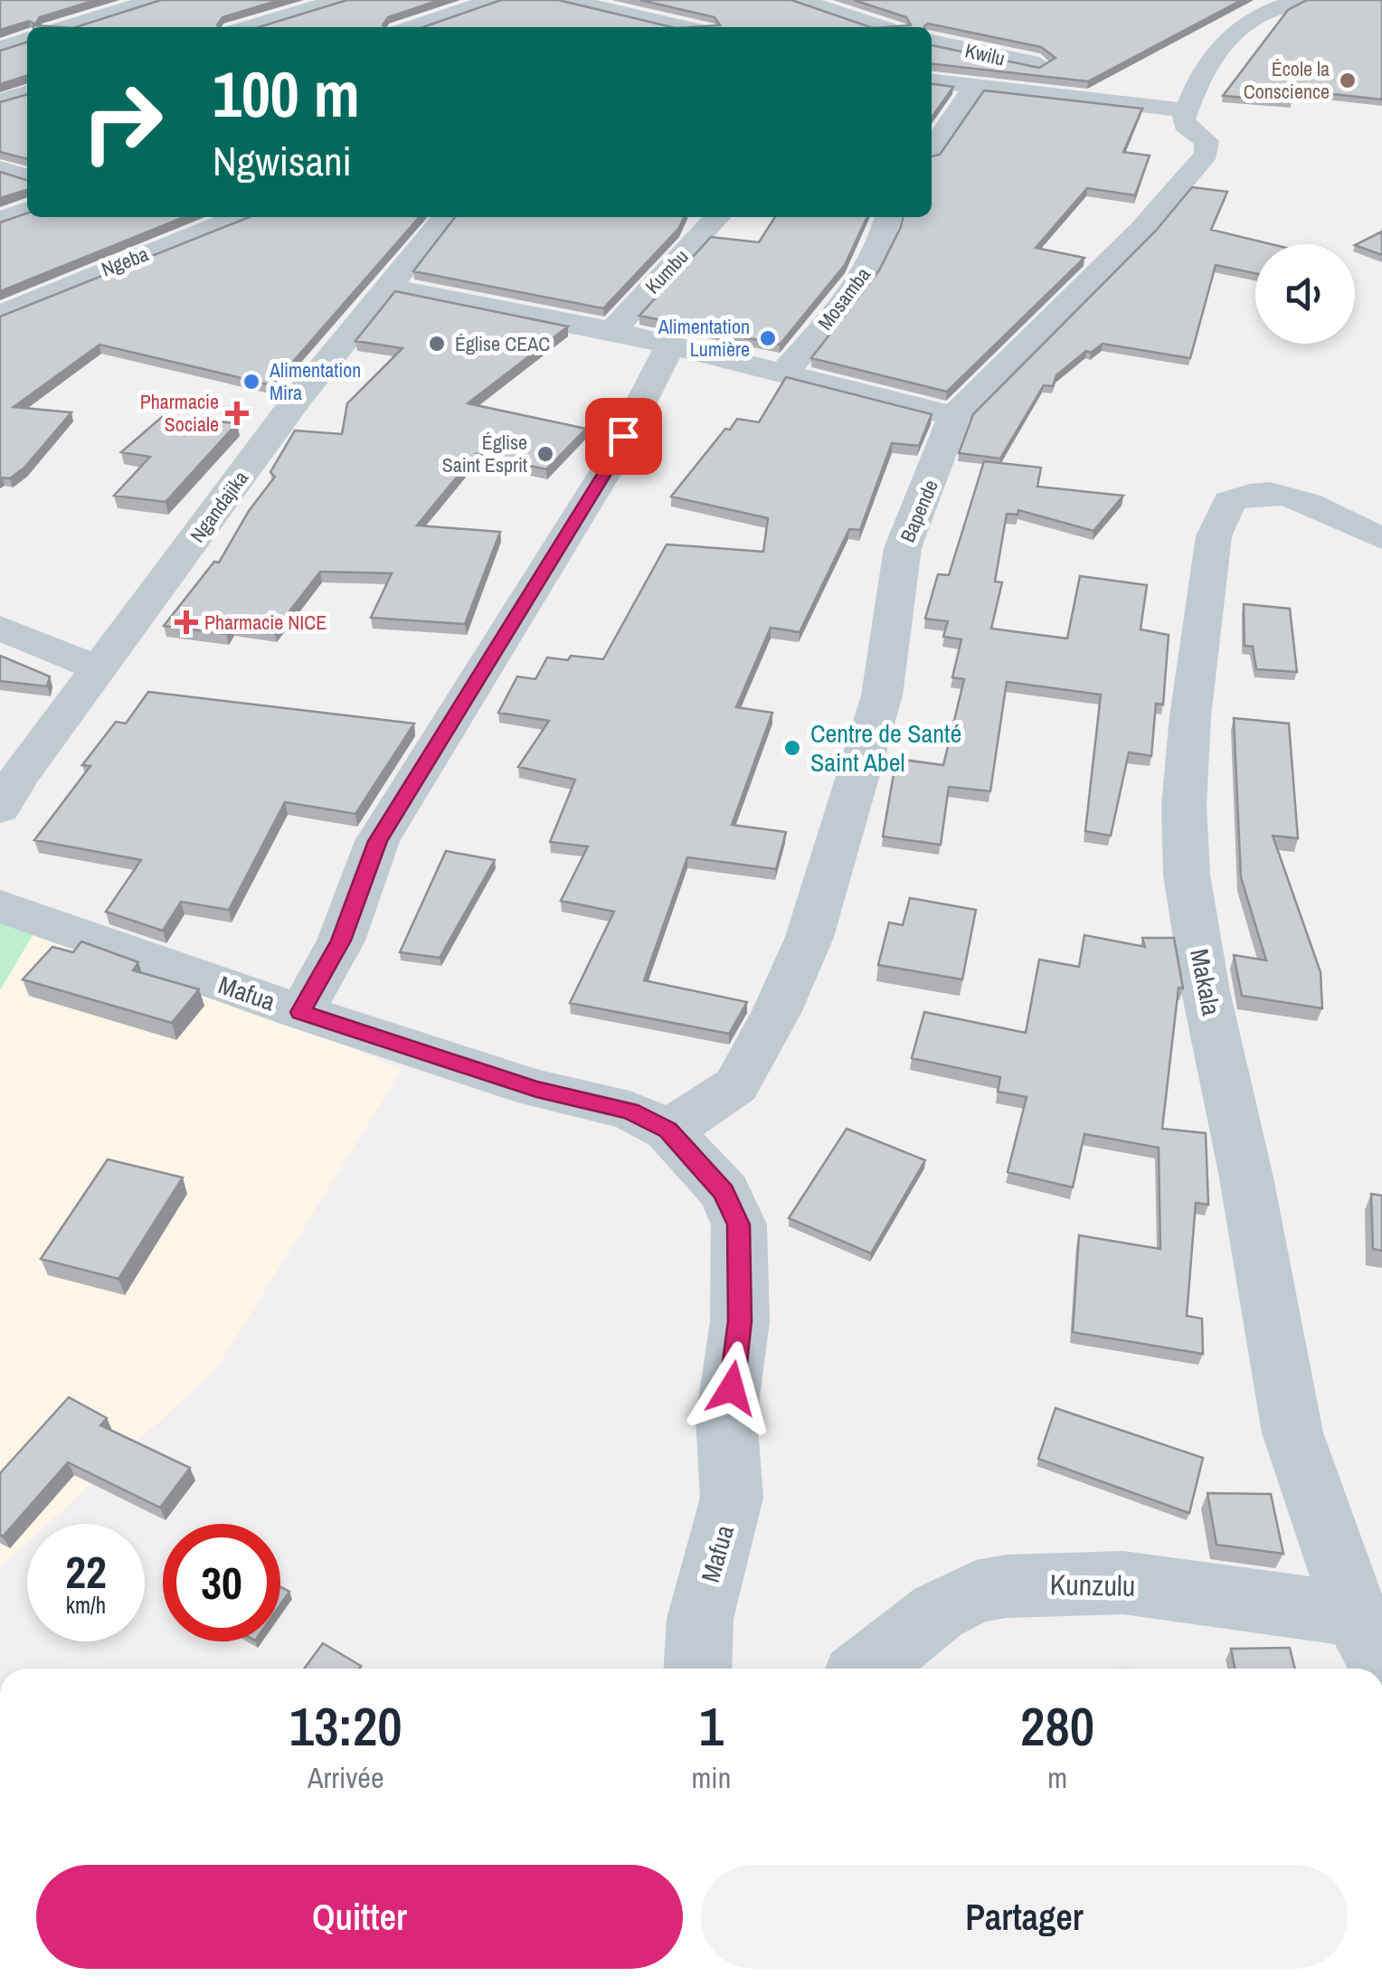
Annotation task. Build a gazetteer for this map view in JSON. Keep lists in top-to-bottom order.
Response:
{
  "streets": {
    "street": [
      "Kwilu",
      "Ngeba",
      "Kumbu",
      "Mosamba",
      "Ngandajika",
      "Bapende",
      "Makala",
      "Mafua",
      "Kunzulu"
    ]
  },
  "crossings": [
    ["Bapende", "Mafua"],
    ["Makala", "Kunzulu"]
  ],
  "places": {
    "other": [
      "École la Conscience",
      "Alimentation Lumière",
      "Église CEAC",
      "Alimentation Mira",
      "Église Saint Esprit",
      "Centre de Santé Saint Abel"
    ],
    "health": ["Pharmacie Sociale", "Pharmacie NICE"]
  },
  "page": {
    "turn": ["100 m", "Ngwisani"],
    "speed": "22 km/h",
    "limit": "30",
    "eta": [
      "13:20",
      "Arrivée",
      "1",
      "min",
      "280",
      "m"
    ],
    "buttons": ["Quitter", "Partager"]
  }
}
